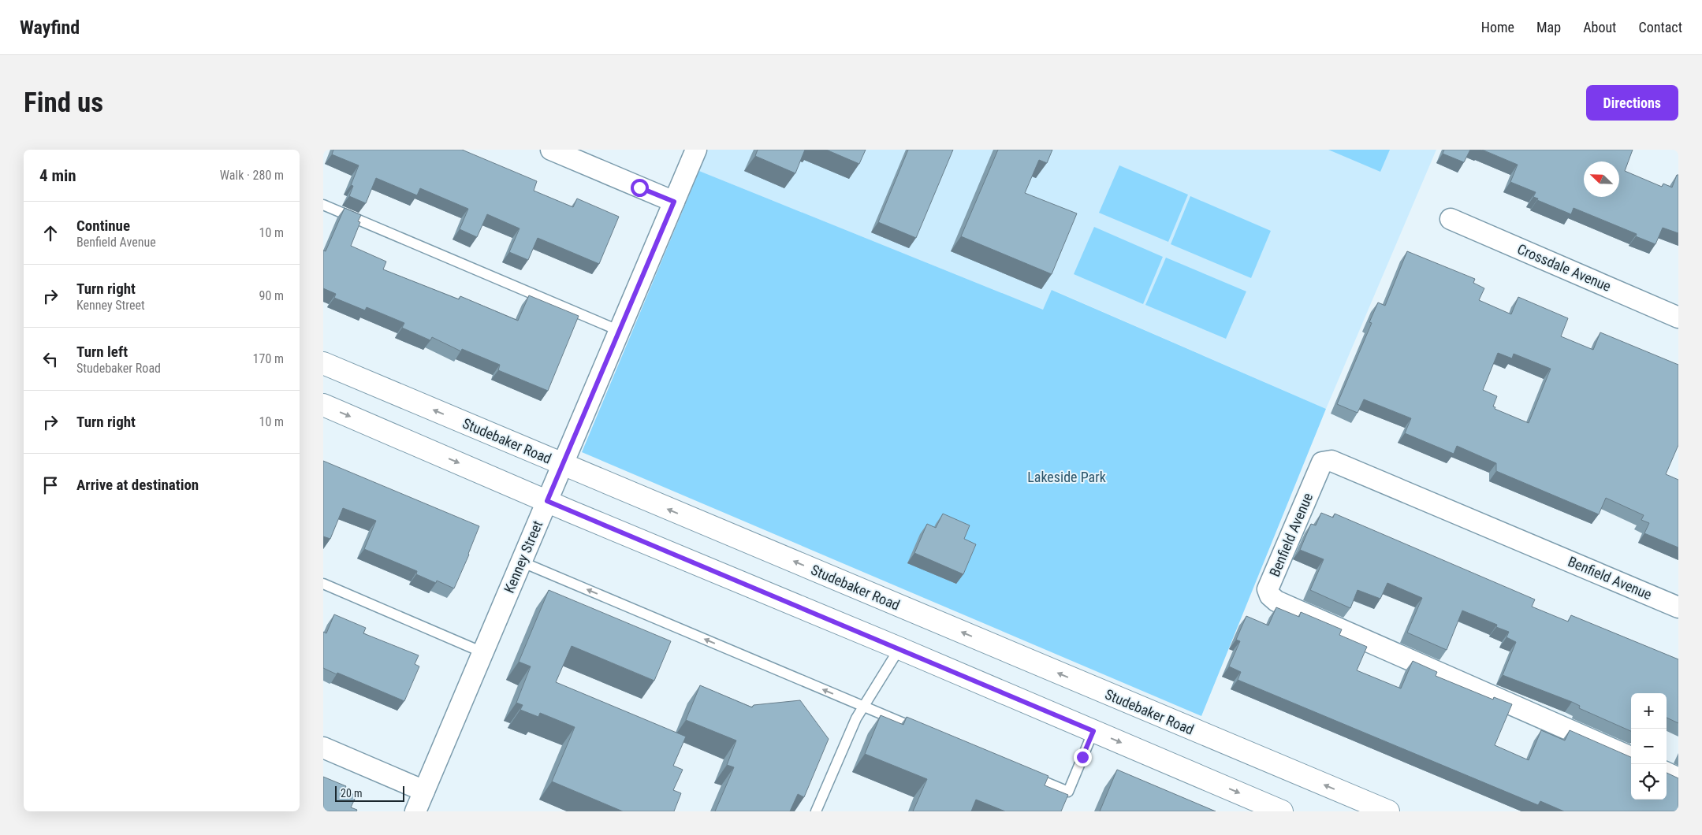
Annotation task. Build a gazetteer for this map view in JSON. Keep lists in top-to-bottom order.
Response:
{
  "streets": {
    "main road": ["Studebaker Road"],
    "street": ["Crossdale Avenue", "Benfield Avenue", "Kenney Street"]
  },
  "crossings": [
    ["Studebaker Road", "Kenney Street"]
  ],
  "parks": ["Lakeside Park"],
  "scale_bar": "20 m",
  "north": "top left",
  "page": {
    "header": "Wayfind",
    "nav": [
      "Home",
      "Map",
      "About",
      "Contact"
    ],
    "buttons": "Directions",
    "title": "Find us",
    "heading": ["4 min", "Walk · 280 m"],
    "list": [
      ["Continue", "Benfield Avenue", "10 m"],
      ["Turn right", "Kenney Street", "90 m"],
      ["Turn left", "Studebaker Road", "170 m"],
      ["Turn right", "10 m"],
      "Arrive at destination"
    ],
    "map_buttons": ["+", "−"],
    "scale": "20 m"
  }
}
